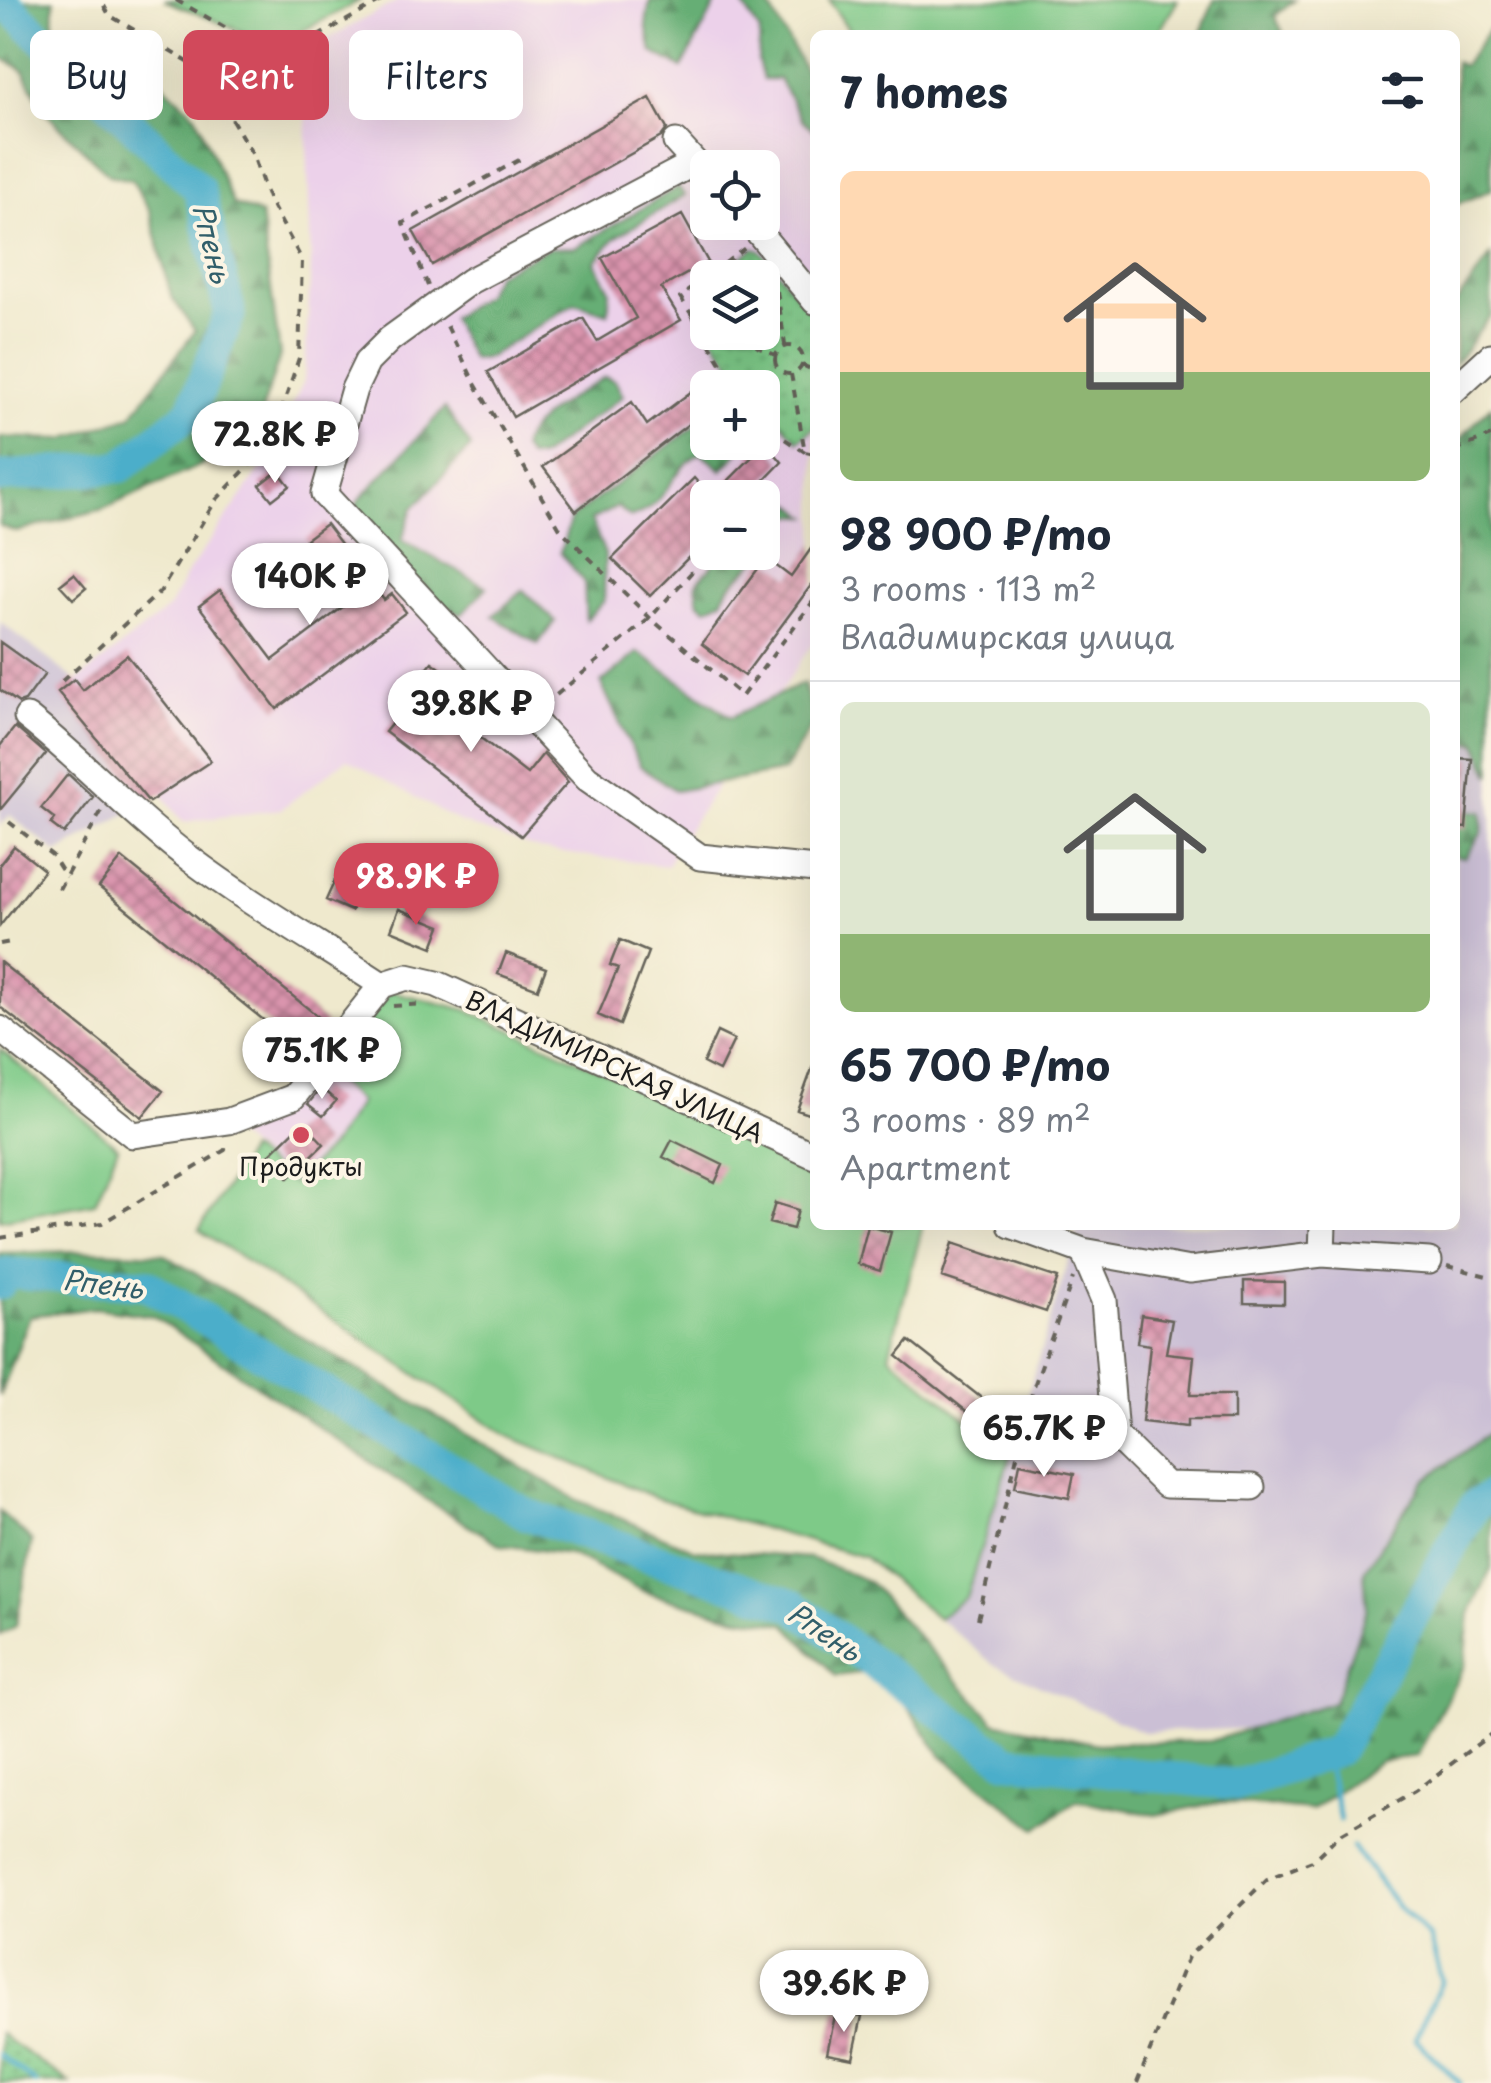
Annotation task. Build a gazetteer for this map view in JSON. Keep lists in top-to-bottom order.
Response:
{
  "streets": {
    "street": ["ВЛАДИМИРСКАЯ УЛИЦА"]
  },
  "water": ["Рпень"],
  "places": ["Продукты"],
  "page": {
    "chip": ["Buy", "Rent", "Filters"],
    "heading": "7 homes",
    "map_buttons": ["+", "−"],
    "list": [
      {
        "name": "98 900 ₽/mo",
        "note": "3 rooms · 113 m² · Владимирская улица"
      },
      {
        "name": "65 700 ₽/mo",
        "note": "3 rooms · 89 m² · Apartment"
      }
    ],
    "price": [
      "72.8K ₽",
      "140K ₽",
      "39.8K ₽",
      "98.9K ₽",
      "75.1K ₽",
      "65.7K ₽",
      "39.6K ₽"
    ]
  }
}
